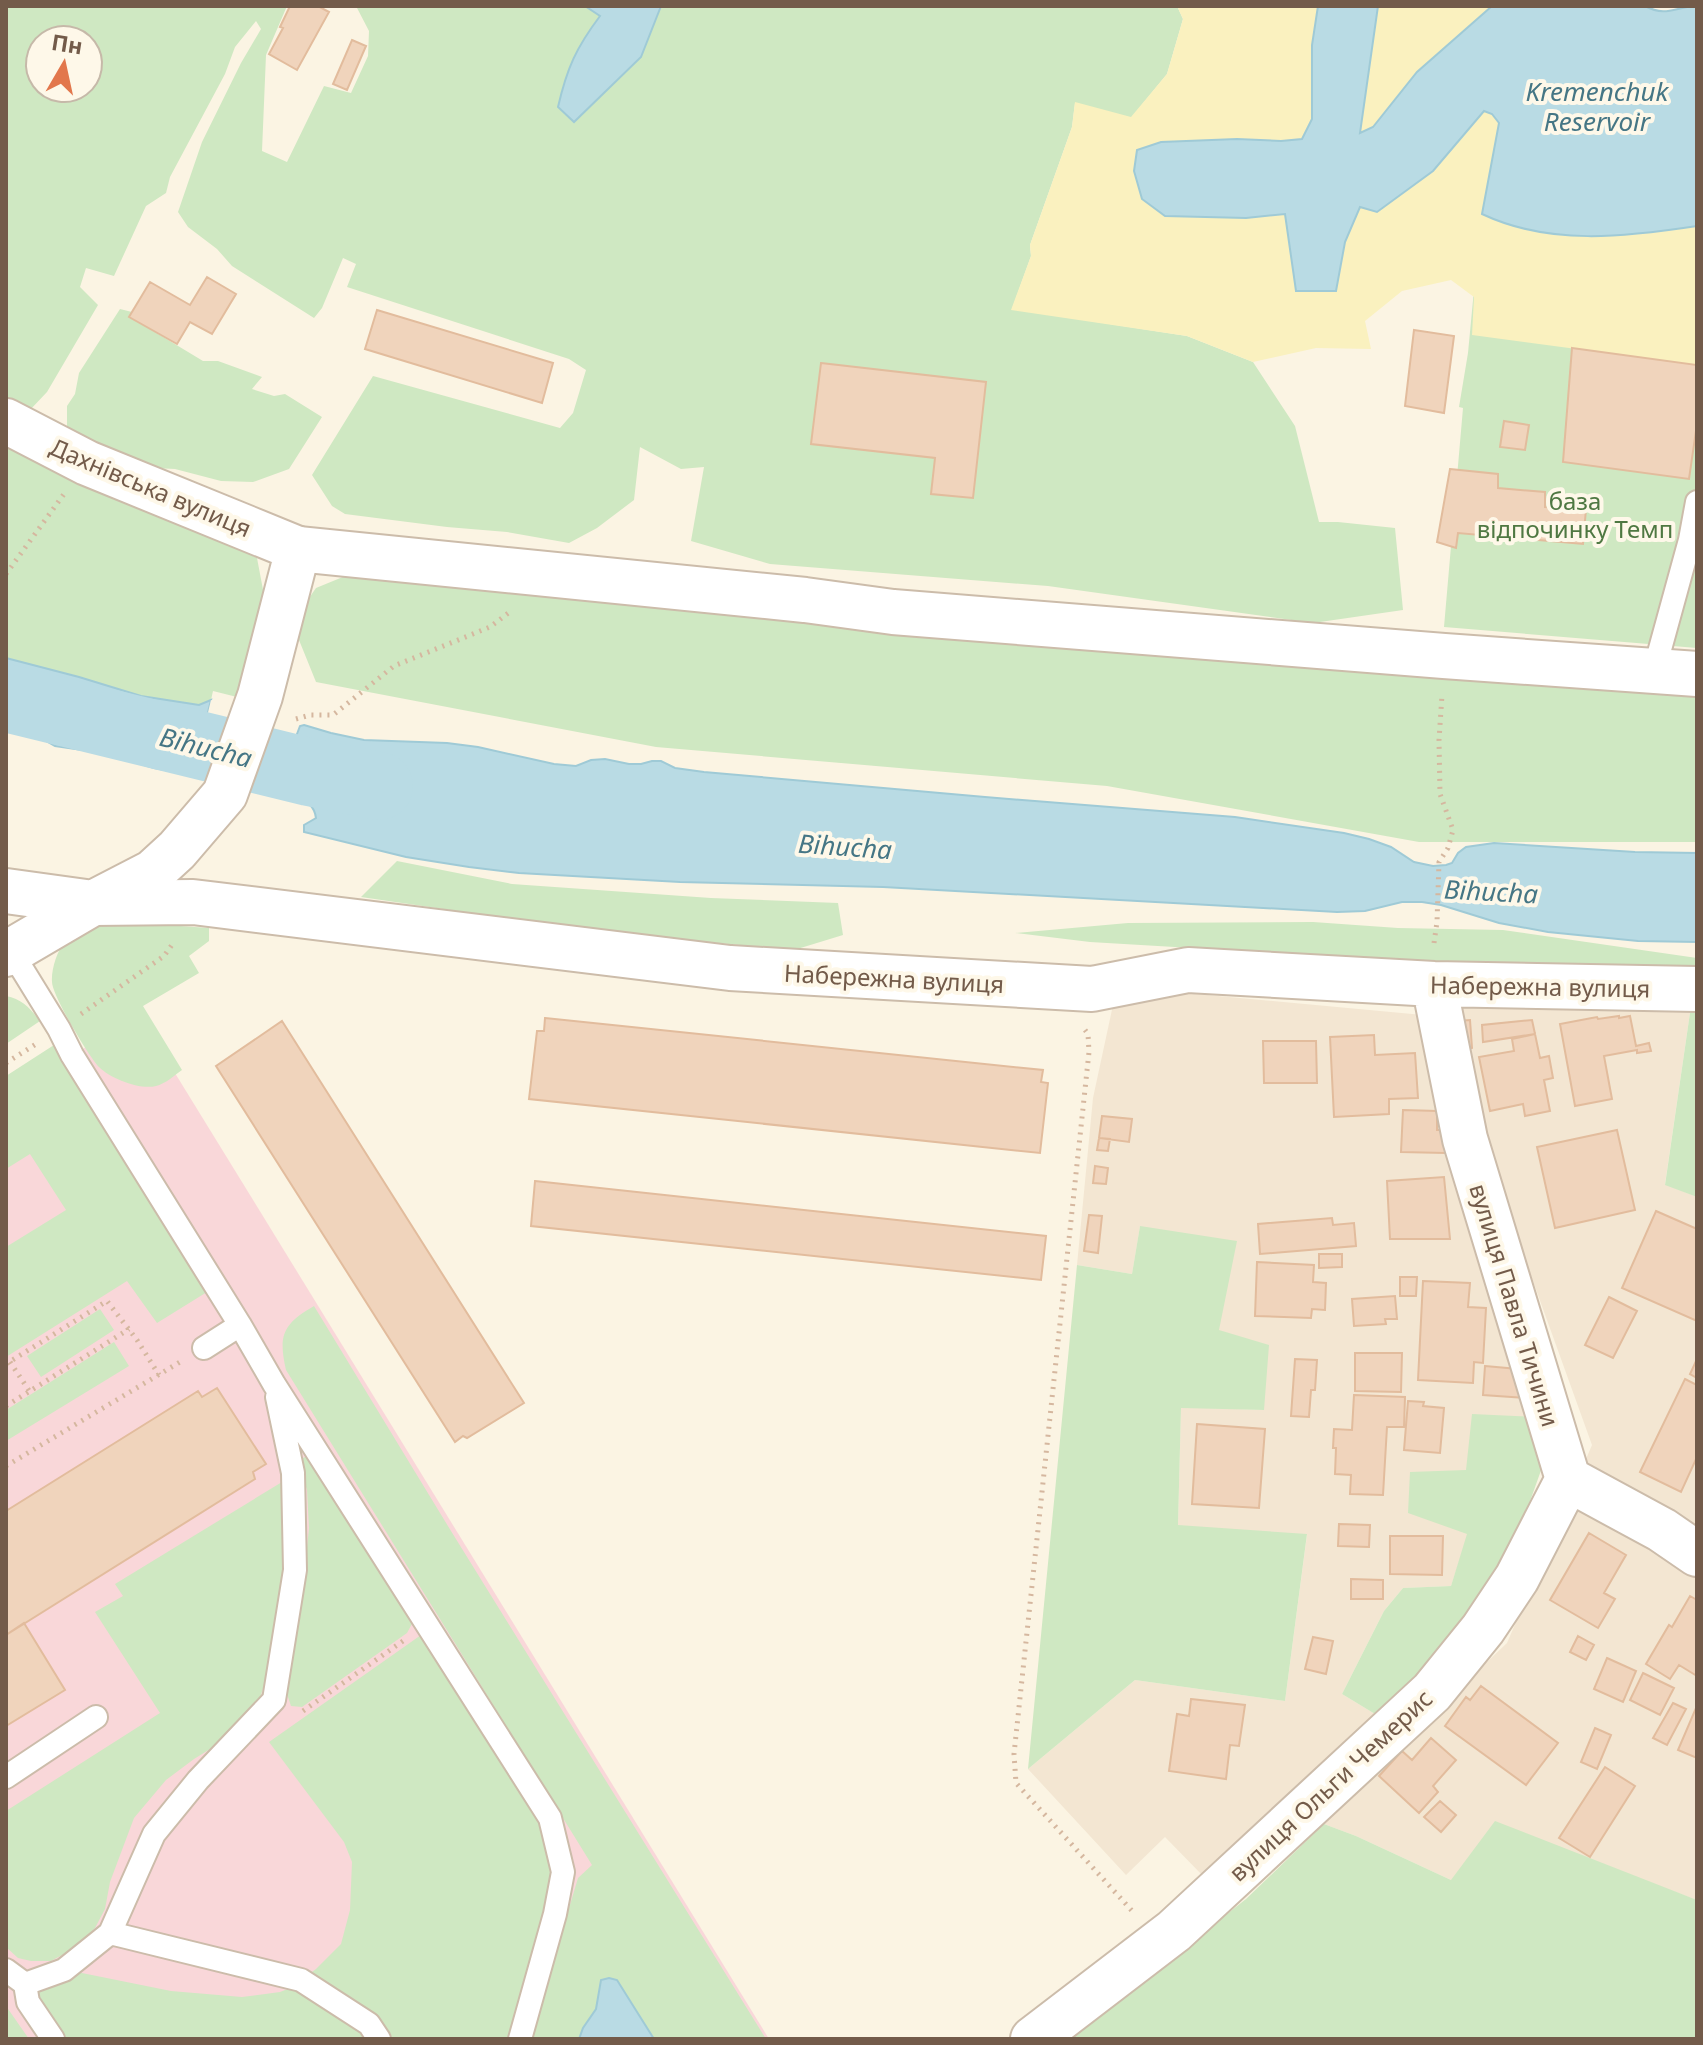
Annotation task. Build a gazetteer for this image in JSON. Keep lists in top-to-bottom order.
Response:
{
  "streets": {
    "street": [
      "Дахнівська вулиця",
      "Набережна вулиця",
      "вулиця Павла Тичини",
      "вулиця Ольги Чемерис"
    ]
  },
  "crossings": [
    ["Набережна вулиця", "вулиця Павла Тичини"],
    ["вулиця Павла Тичини", "вулиця Ольги Чемерис"]
  ],
  "water": ["Kremenchuk Reservoir", "Bihucha"],
  "parks": ["база відпочинку Темп"],
  "north": "top"
}
